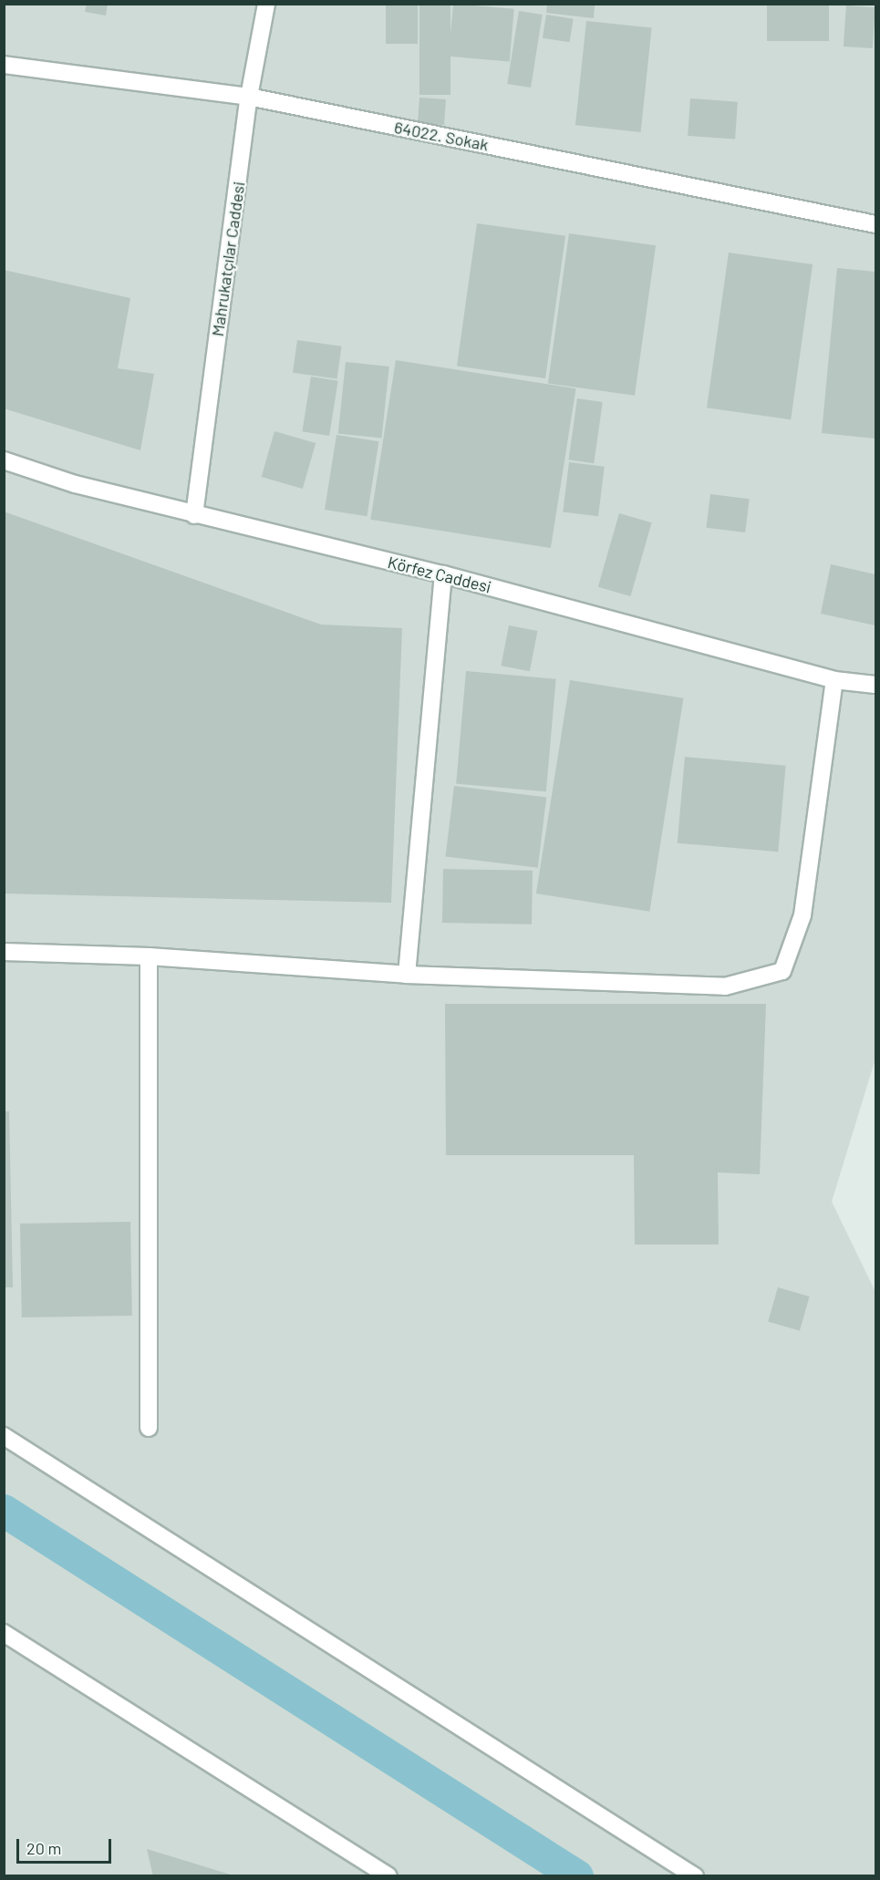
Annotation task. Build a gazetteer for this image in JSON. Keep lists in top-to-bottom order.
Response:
{
  "streets": {
    "street": ["64022. Sokak", "Mahrukatçılar Caddesi", "Körfez Caddesi"]
  },
  "crossings": [
    ["64022. Sokak", "Mahrukatçılar Caddesi"],
    ["Mahrukatçılar Caddesi", "Körfez Caddesi"]
  ],
  "scale_bar": "20 m"
}
